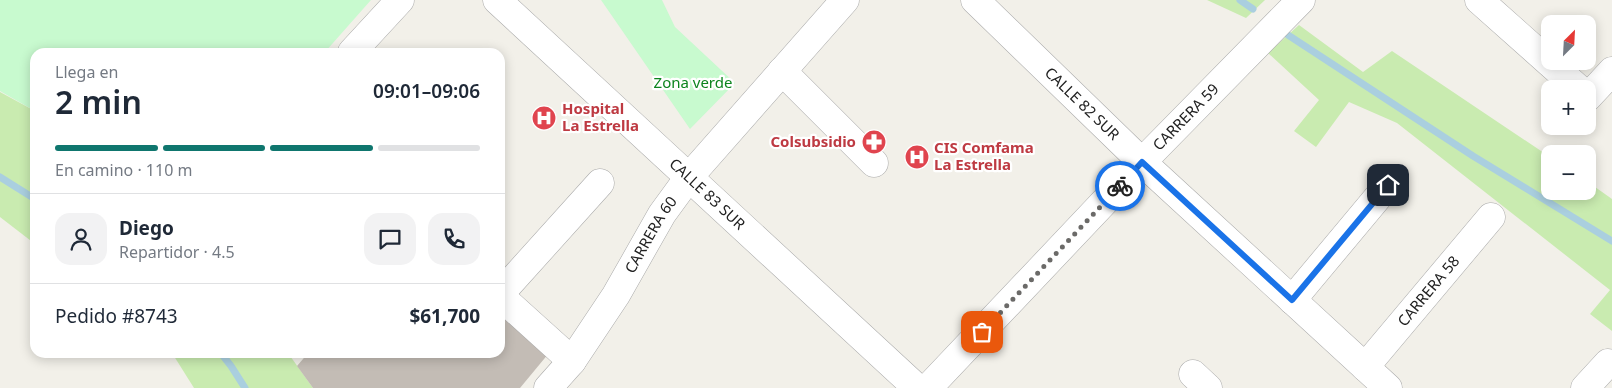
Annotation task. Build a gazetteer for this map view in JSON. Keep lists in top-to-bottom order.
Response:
{
  "streets": {
    "street": [
      "CALLE 82 SUR",
      "CARRERA 59",
      "CALLE 83 SUR",
      "CARRERA 60",
      "CARRERA 58"
    ]
  },
  "crossings": [
    ["CALLE 82 SUR", "CARRERA 59"],
    ["CALLE 82 SUR", "CARRERA 58"],
    ["CALLE 83 SUR", "CARRERA 60"]
  ],
  "parks": ["Zona verde"],
  "places": {
    "hospital": ["Hospital La Estrella", "CIS Comfama La Estrella"],
    "pharmacy": ["Colsubsidio"]
  },
  "north": "top right",
  "page": {
    "map_buttons": ["+", "−"],
    "heading": ["2 min", "Llega en", "09:01–09:06"],
    "panel": [
      "Diego",
      "Repartidor · 4.5",
      "Pedido #8743",
      "$61,700"
    ],
    "bar": "En camino · 110 m"
  }
}
